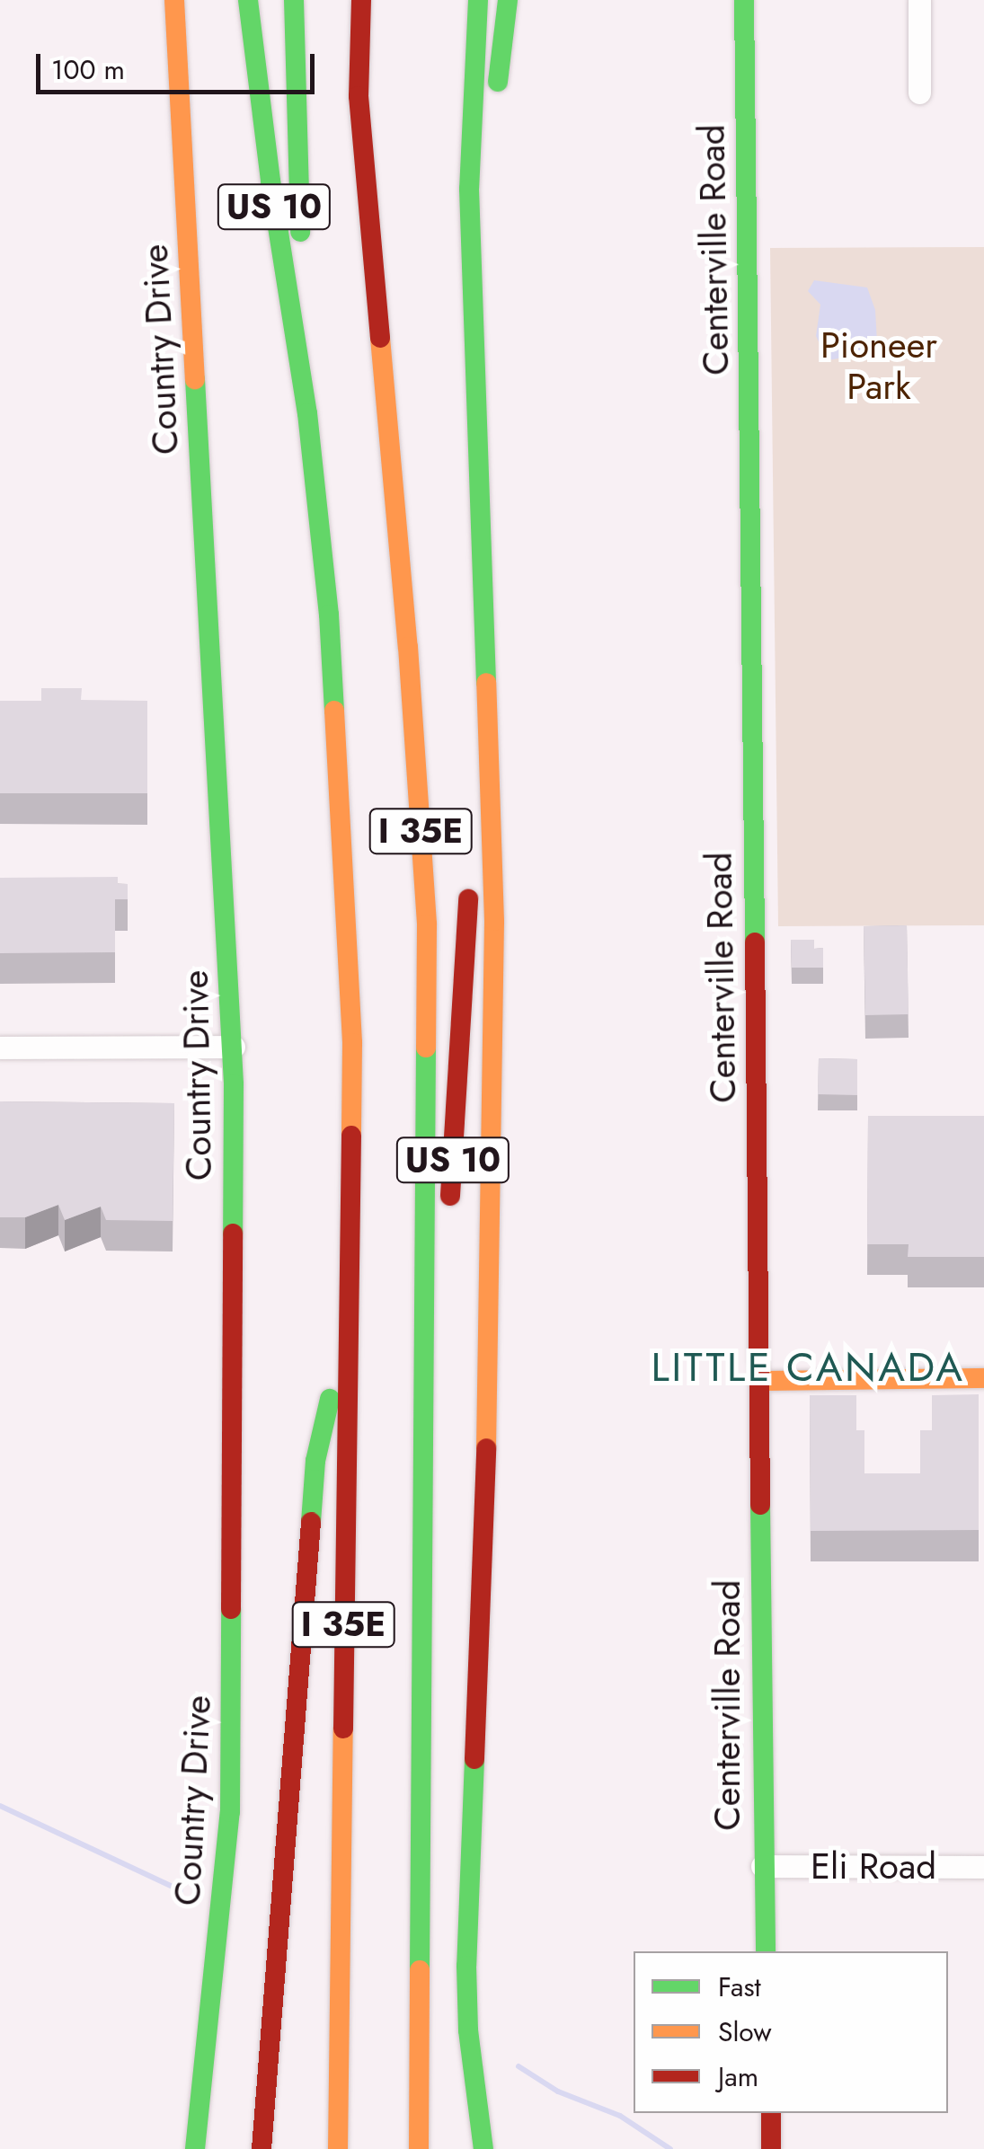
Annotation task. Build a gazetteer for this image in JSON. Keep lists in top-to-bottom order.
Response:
{
  "streets": {
    "main road": [
      "US 10",
      "Centerville Road",
      "Country Drive",
      "I 35E"
    ],
    "street": ["Eli Road"]
  },
  "crossings": [
    ["US 10", "I 35E"],
    ["Centerville Road", "Eli Road"]
  ],
  "districts": ["LITTLE CANADA"],
  "parks": ["Pioneer Park"],
  "legend": ["Fast", "Slow", "Jam"],
  "scale_bar": "100 m"
}
